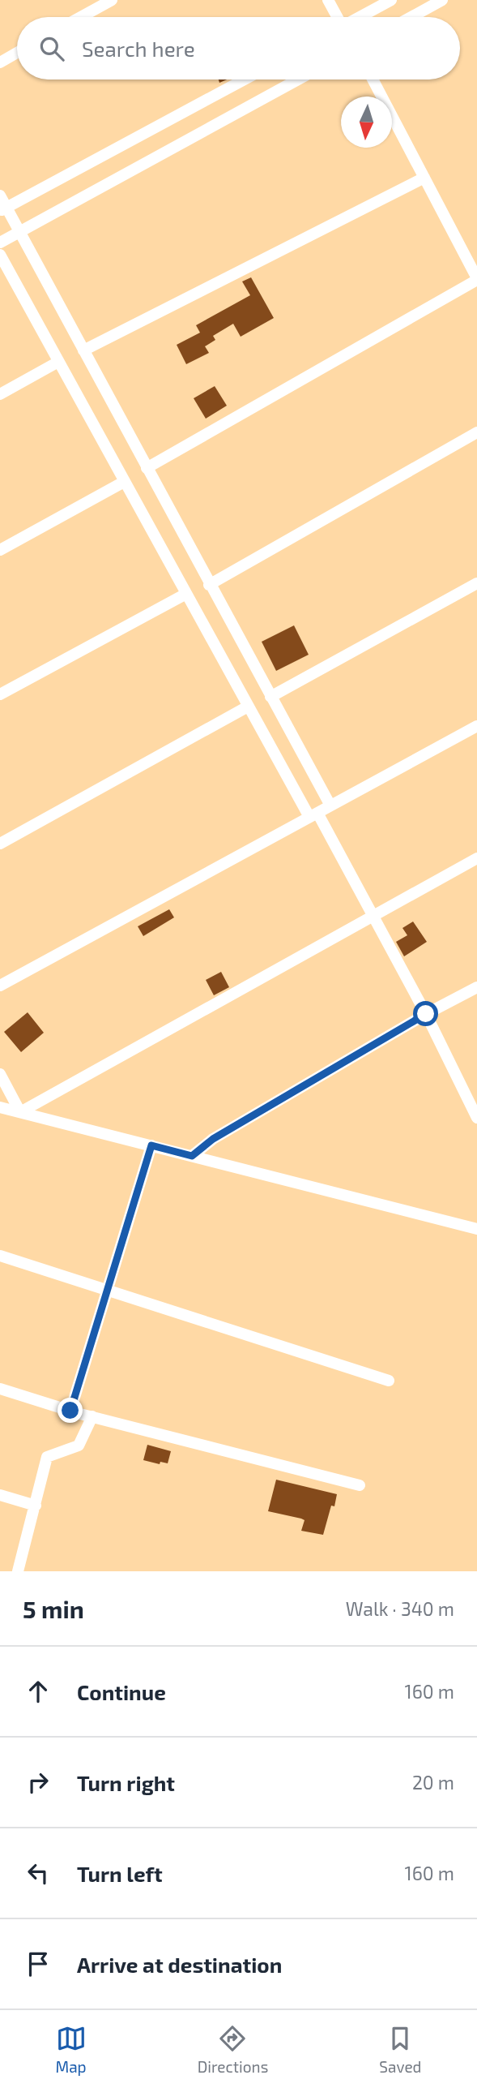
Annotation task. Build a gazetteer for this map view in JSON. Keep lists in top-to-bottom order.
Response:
{
  "north": "bottom",
  "page": {
    "search": "Search here",
    "heading": ["5 min", "Walk · 340 m"],
    "list": [
      ["Continue", "160 m"],
      ["Turn right", "20 m"],
      ["Turn left", "160 m"],
      "Arrive at destination"
    ],
    "nav": ["Map", "Directions", "Saved"]
  }
}
